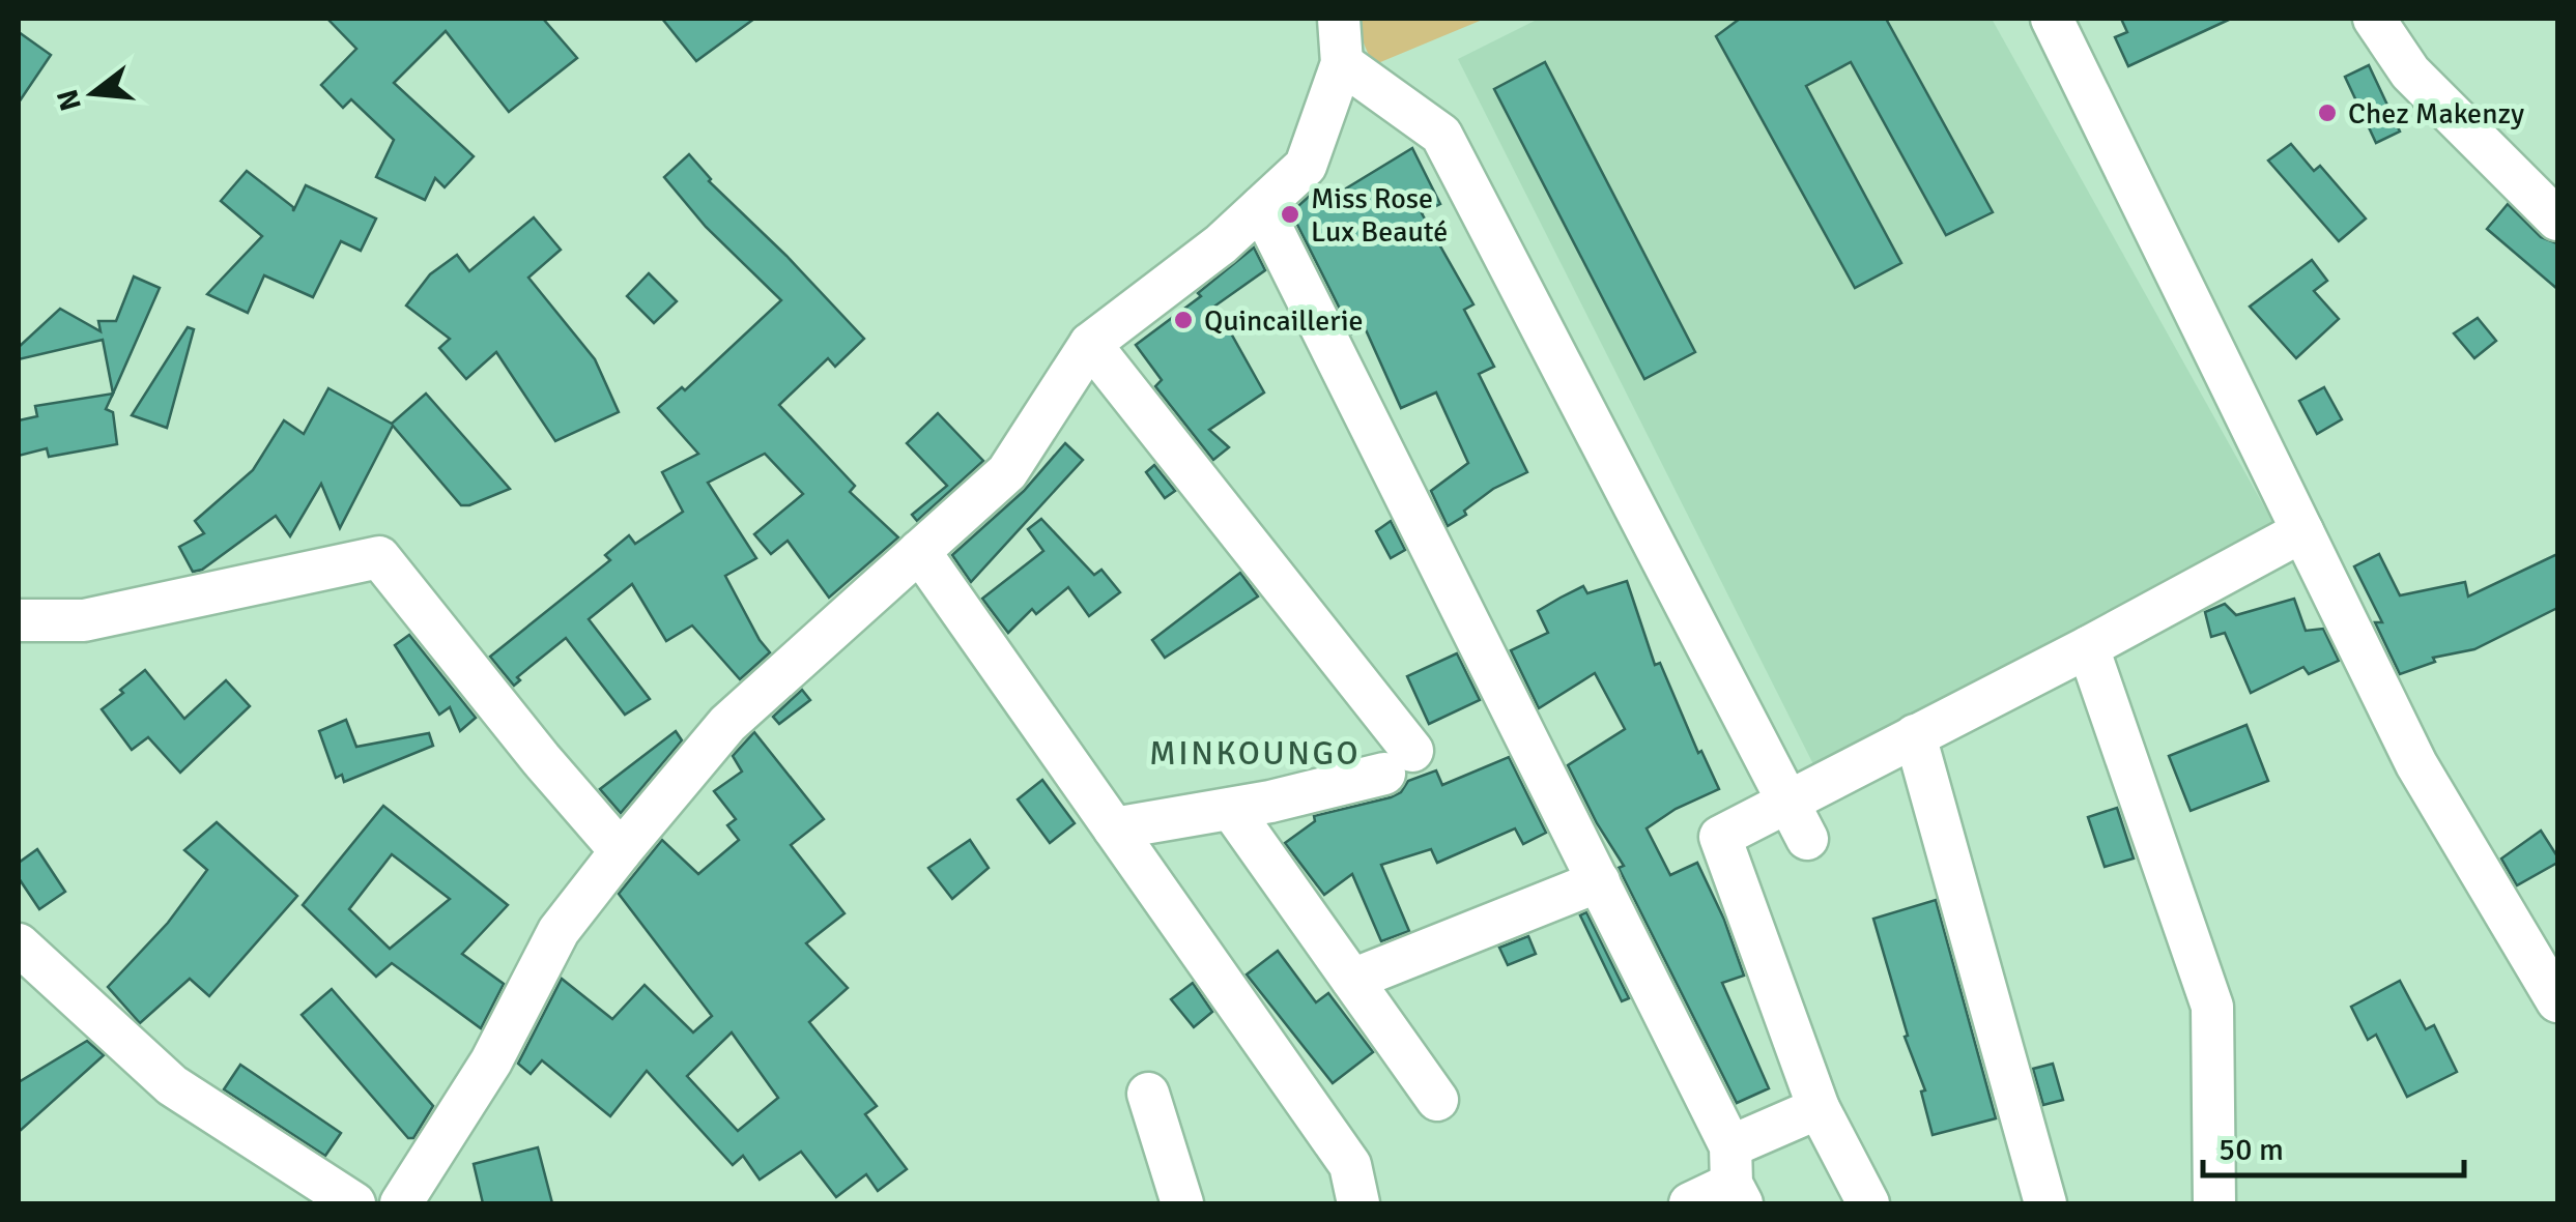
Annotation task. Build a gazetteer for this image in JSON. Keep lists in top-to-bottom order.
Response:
{
  "districts": ["MINKOUNGO"],
  "places": ["Chez Makenzy", "Miss Rose Lux Beauté", "Quincaillerie"],
  "scale_bar": "50 m",
  "north": "left"
}
